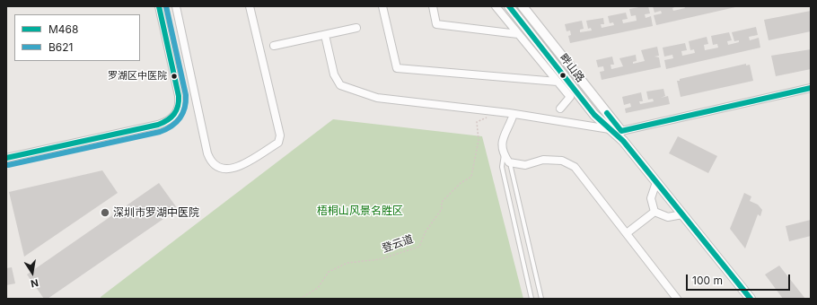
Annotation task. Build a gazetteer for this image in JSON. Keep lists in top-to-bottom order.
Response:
{
  "streets": {
    "street": ["畔山路"],
    "path": ["登云道"]
  },
  "parks": ["梧桐山风景名胜区"],
  "places": ["罗湖区中医院", "深圳市罗湖中医院"],
  "lines": ["transit line M468", "transit line B621"],
  "legend": ["M468", "B621"],
  "scale_bar": "100 m",
  "north": "bottom"
}
